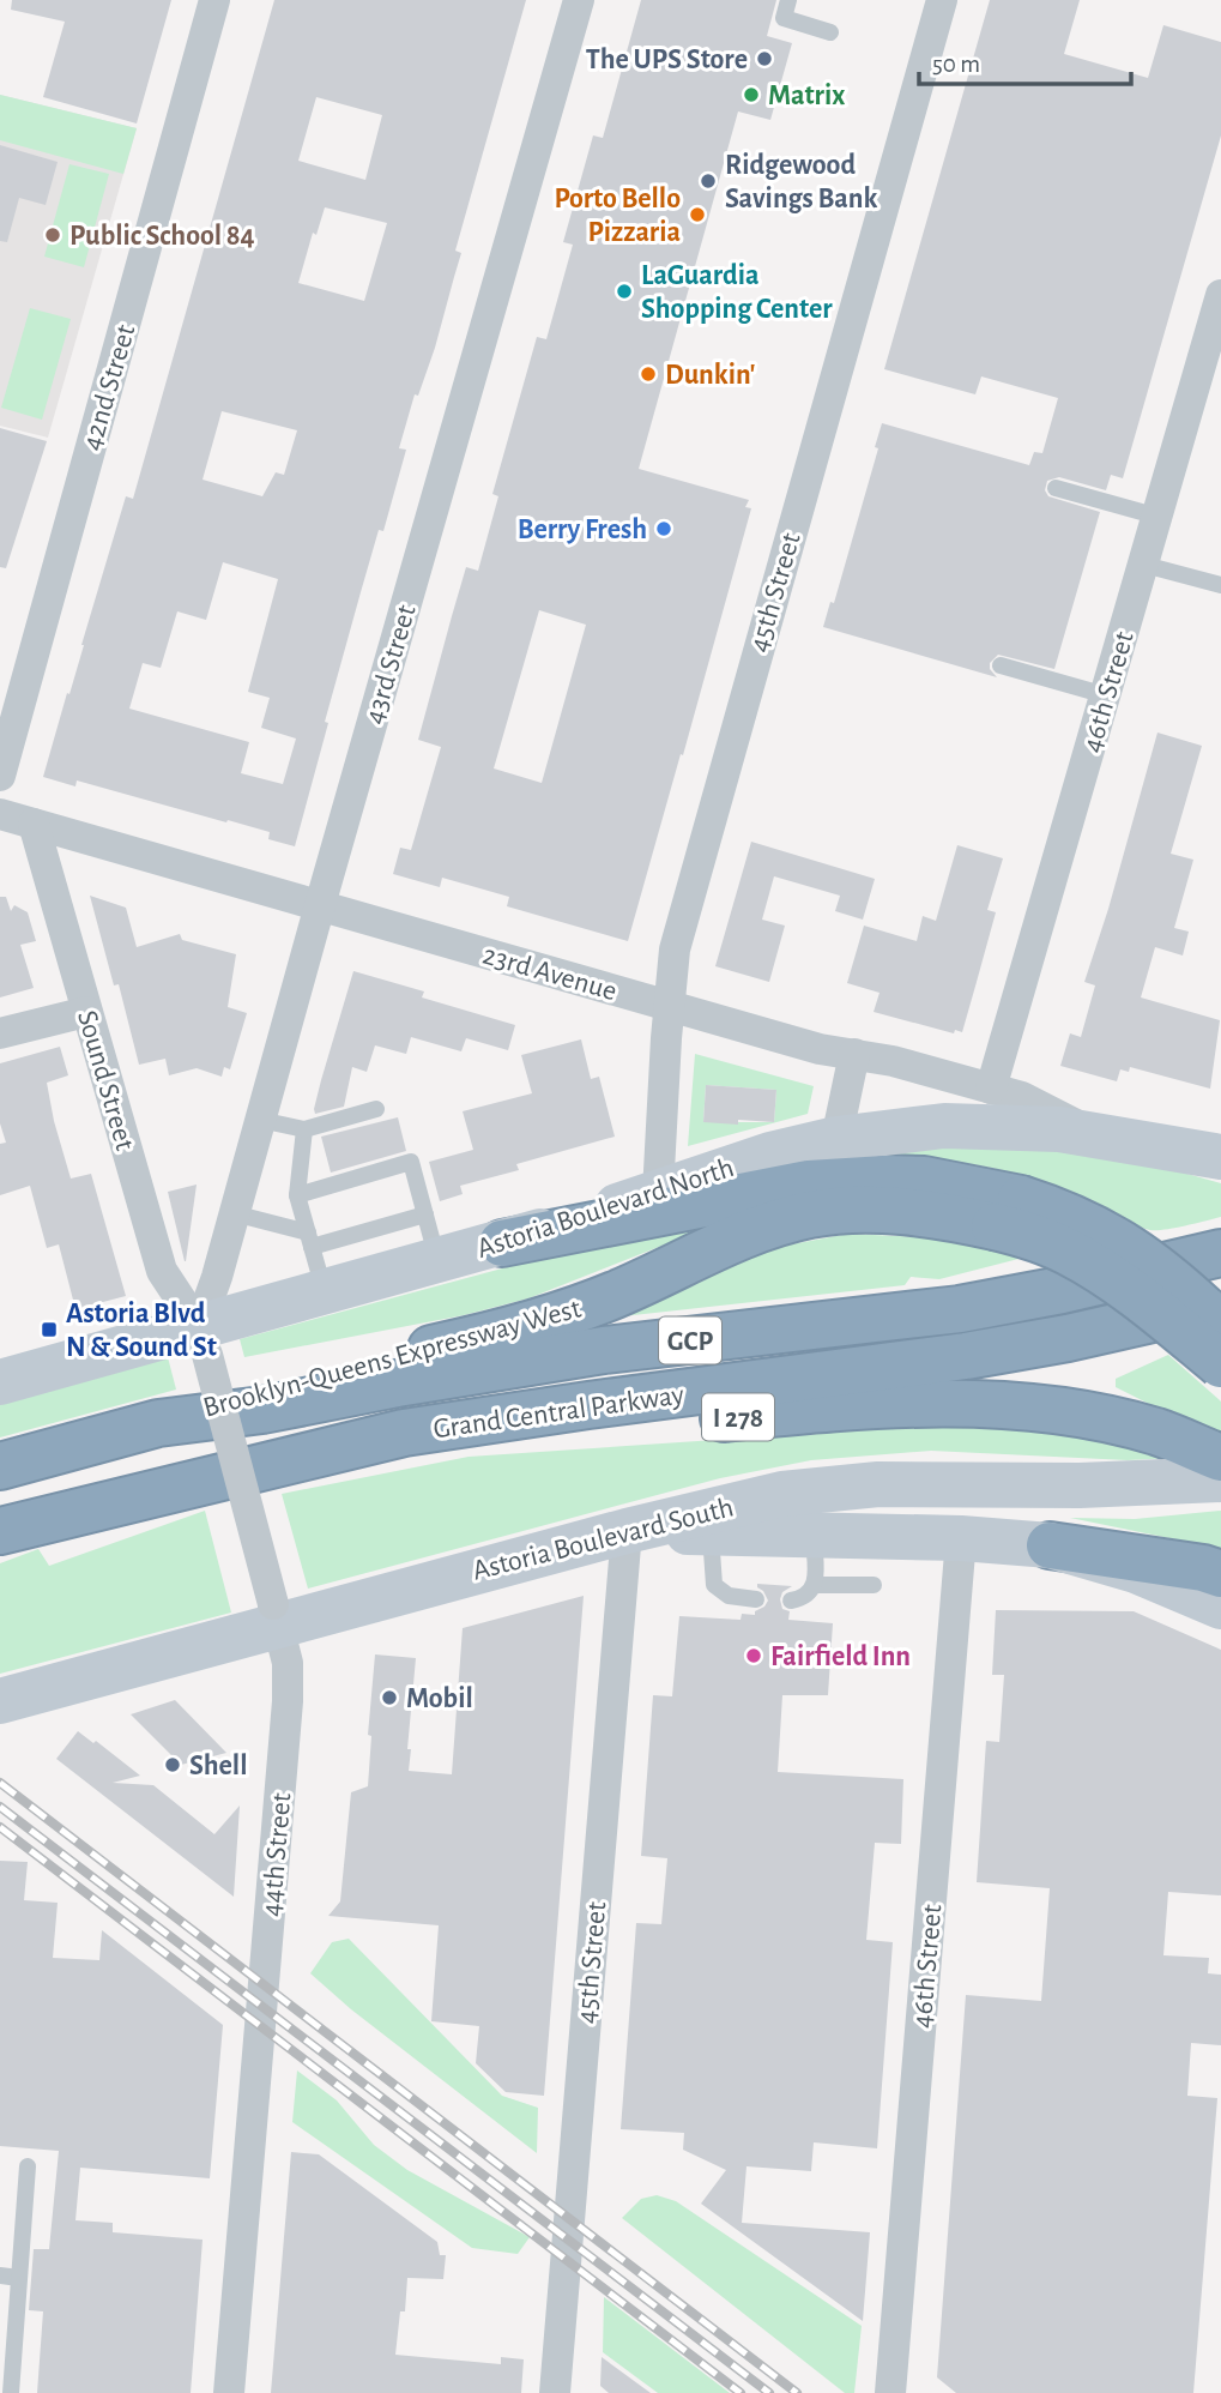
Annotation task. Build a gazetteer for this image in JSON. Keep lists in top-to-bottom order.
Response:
{
  "streets": {
    "highway": [
      "GCP",
      "Brooklyn-Queens Expressway West",
      "Grand Central Parkway",
      "I 278"
    ],
    "main road": ["Astoria Boulevard North", "Astoria Boulevard South"],
    "street": [
      "42nd Street",
      "45th Street",
      "43rd Street",
      "46th Street",
      "23rd Avenue",
      "Sound Street",
      "44th Street"
    ]
  },
  "crossings": [
    ["45th Street", "23rd Avenue"],
    ["45th Street", "Astoria Boulevard North"],
    ["45th Street", "Astoria Boulevard South"],
    ["43rd Street", "23rd Avenue"],
    ["43rd Street", "Sound Street"],
    ["43rd Street", "Astoria Boulevard North"],
    ["43rd Street", "44th Street"],
    ["46th Street", "23rd Avenue"],
    ["23rd Avenue", "Sound Street"],
    ["23rd Avenue", "Astoria Boulevard North"],
    ["Sound Street", "Astoria Boulevard North"],
    ["Sound Street", "44th Street"],
    ["Astoria Boulevard North", "44th Street"],
    ["Brooklyn-Queens Expressway West", "Grand Central Parkway"],
    ["Grand Central Parkway", "I 278"],
    ["Astoria Boulevard South", "44th Street"]
  ],
  "places": {
    "other": [
      "The UPS Store",
      "Matrix",
      "Ridgewood Savings Bank",
      "Porto Bello Pizzaria",
      "Public School 84",
      "LaGuardia Shopping Center",
      "Dunkin'",
      "Berry Fresh",
      "Fairfield Inn",
      "Mobil",
      "Shell"
    ],
    "transit": ["Astoria Blvd N & Sound St"]
  },
  "scale_bar": "50 m"
}
